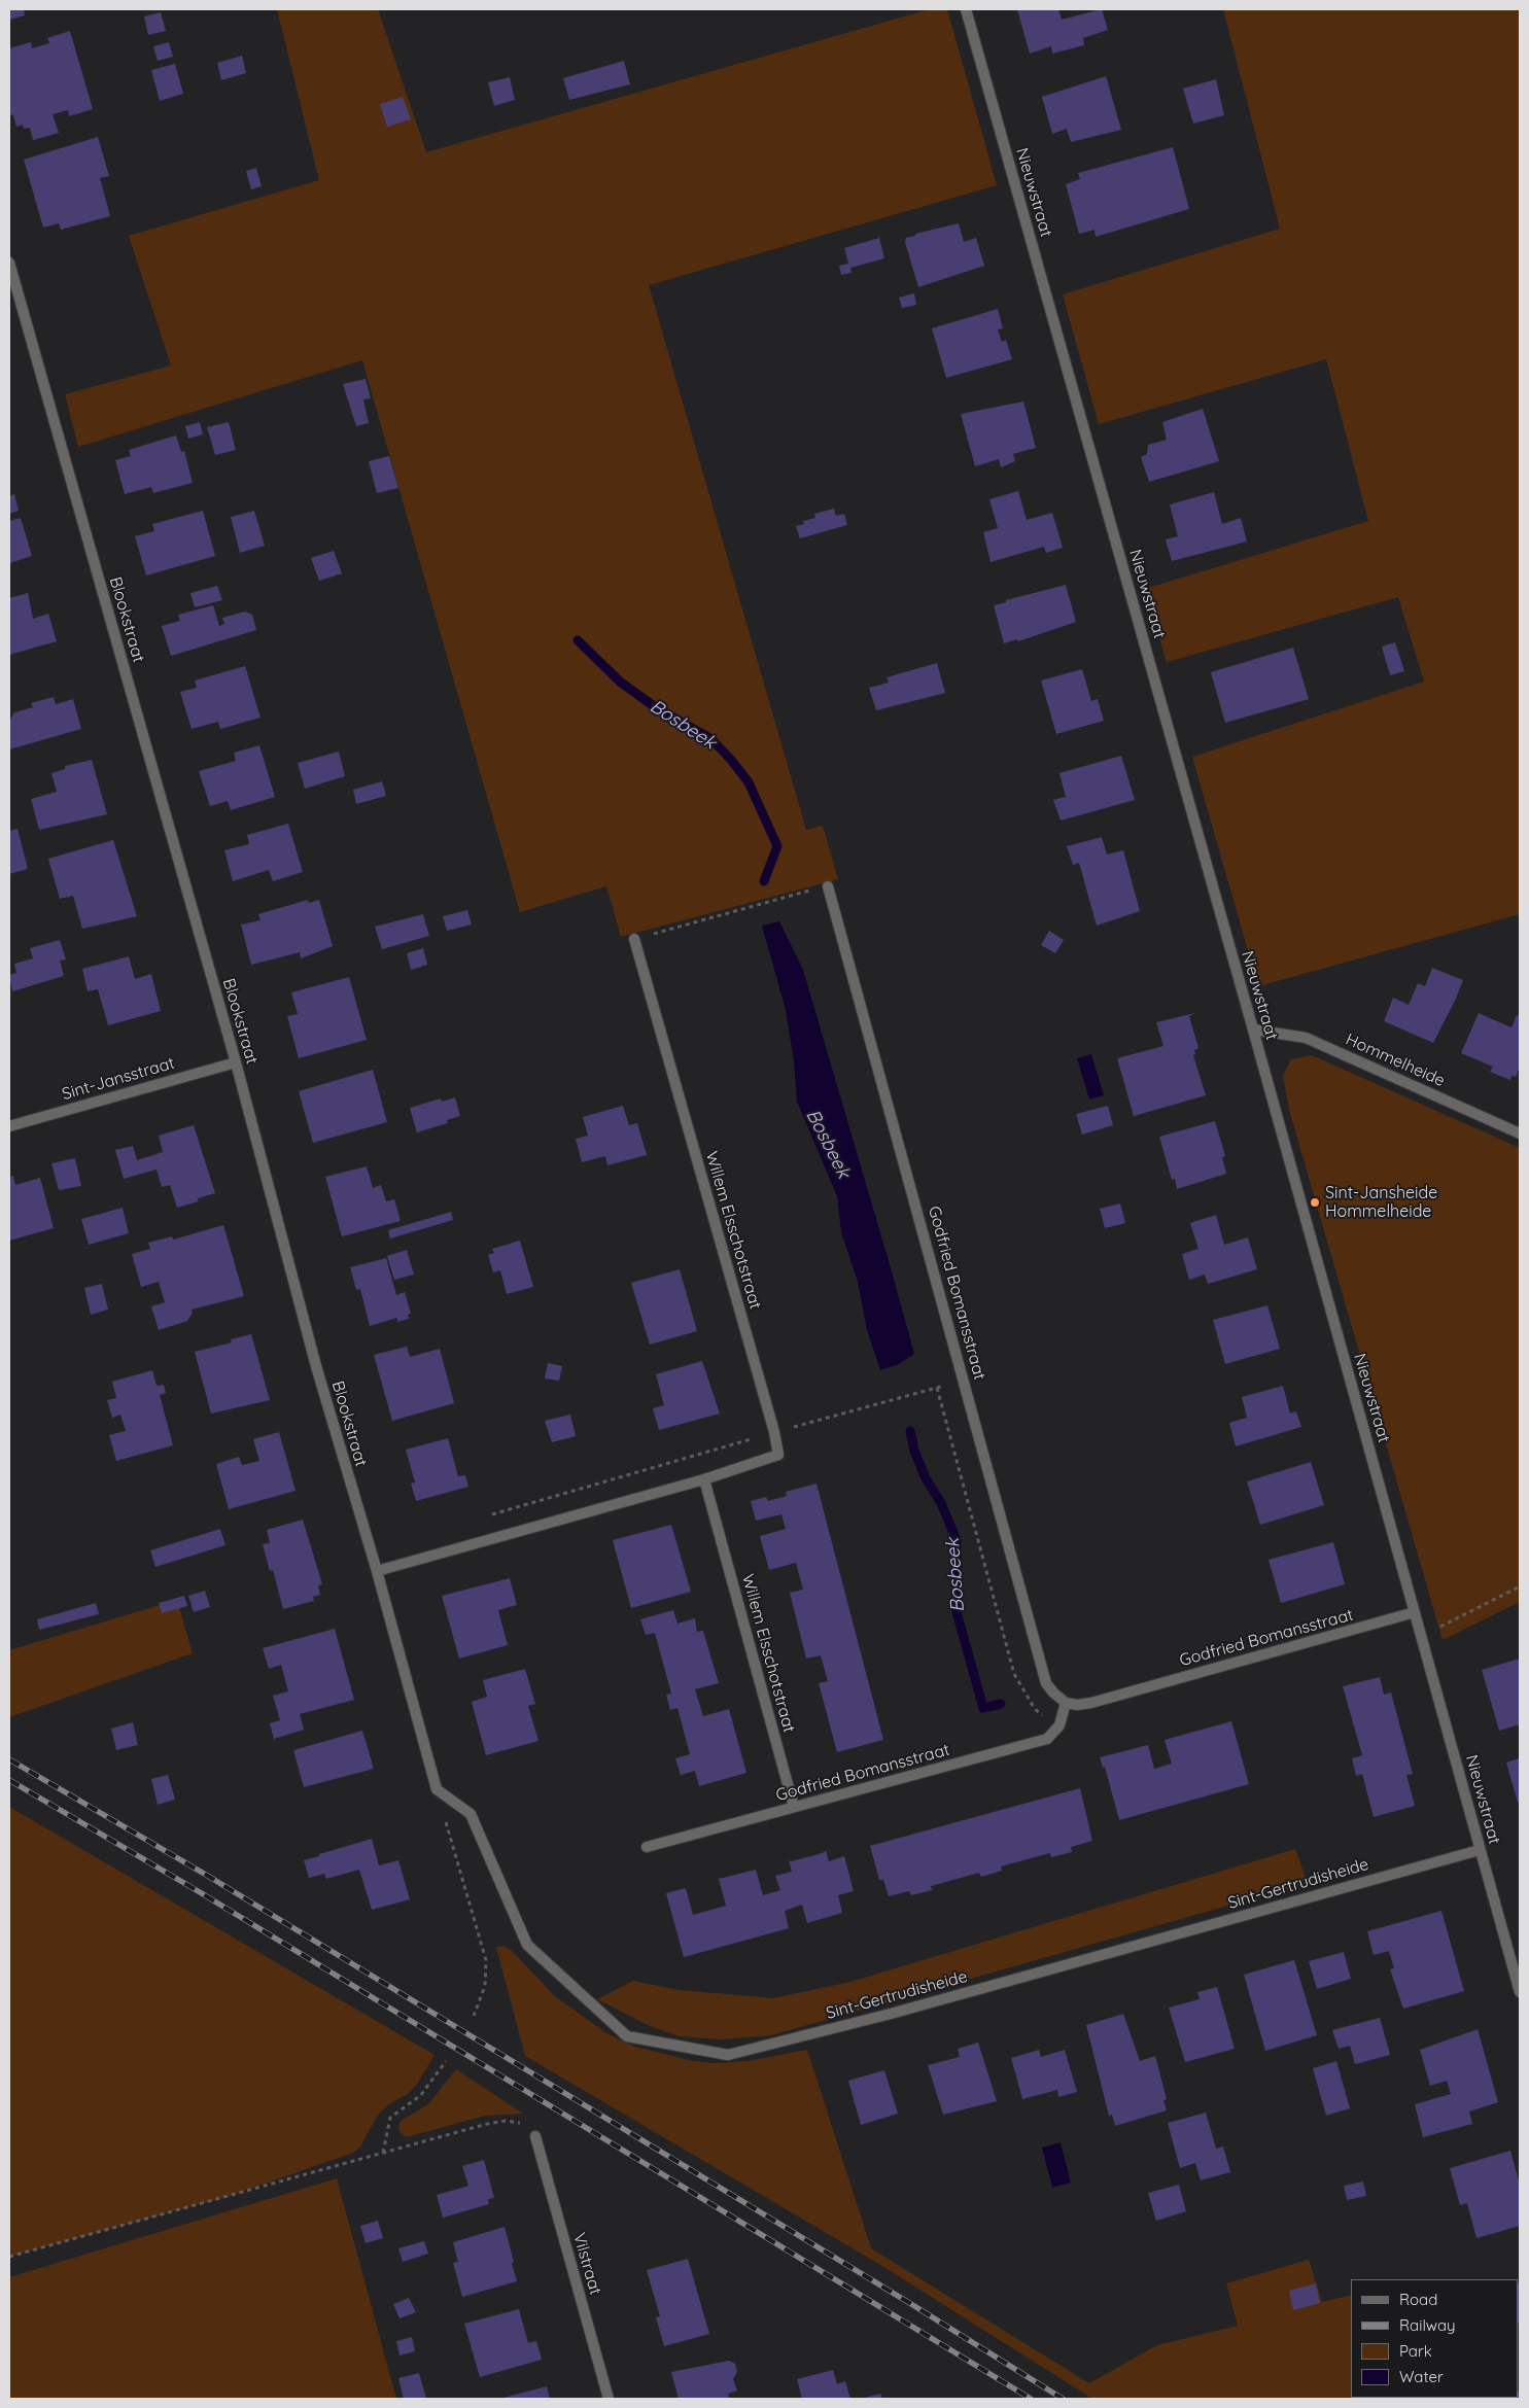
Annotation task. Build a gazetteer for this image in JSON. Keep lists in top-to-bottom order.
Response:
{
  "streets": {
    "street": [
      "Nieuwstraat",
      "Blookstraat",
      "Hommelheide",
      "Sint-Jansstraat",
      "Willem Elsschotstraat",
      "Godfried Bomansstraat",
      "Sint-Gertrudisheide",
      "Vilstraat"
    ]
  },
  "crossings": [
    ["Nieuwstraat", "Hommelheide"],
    ["Nieuwstraat", "Godfried Bomansstraat"],
    ["Nieuwstraat", "Sint-Gertrudisheide"],
    ["Blookstraat", "Sint-Jansstraat"],
    ["Blookstraat", "Willem Elsschotstraat"],
    ["Blookstraat", "Sint-Gertrudisheide"],
    ["Willem Elsschotstraat", "Godfried Bomansstraat"]
  ],
  "water": ["Bosbeek"],
  "places": ["Sint-Jansheide Hommelheide"],
  "legend": [
    "Road",
    "Railway",
    "Park",
    "Water"
  ]
}
